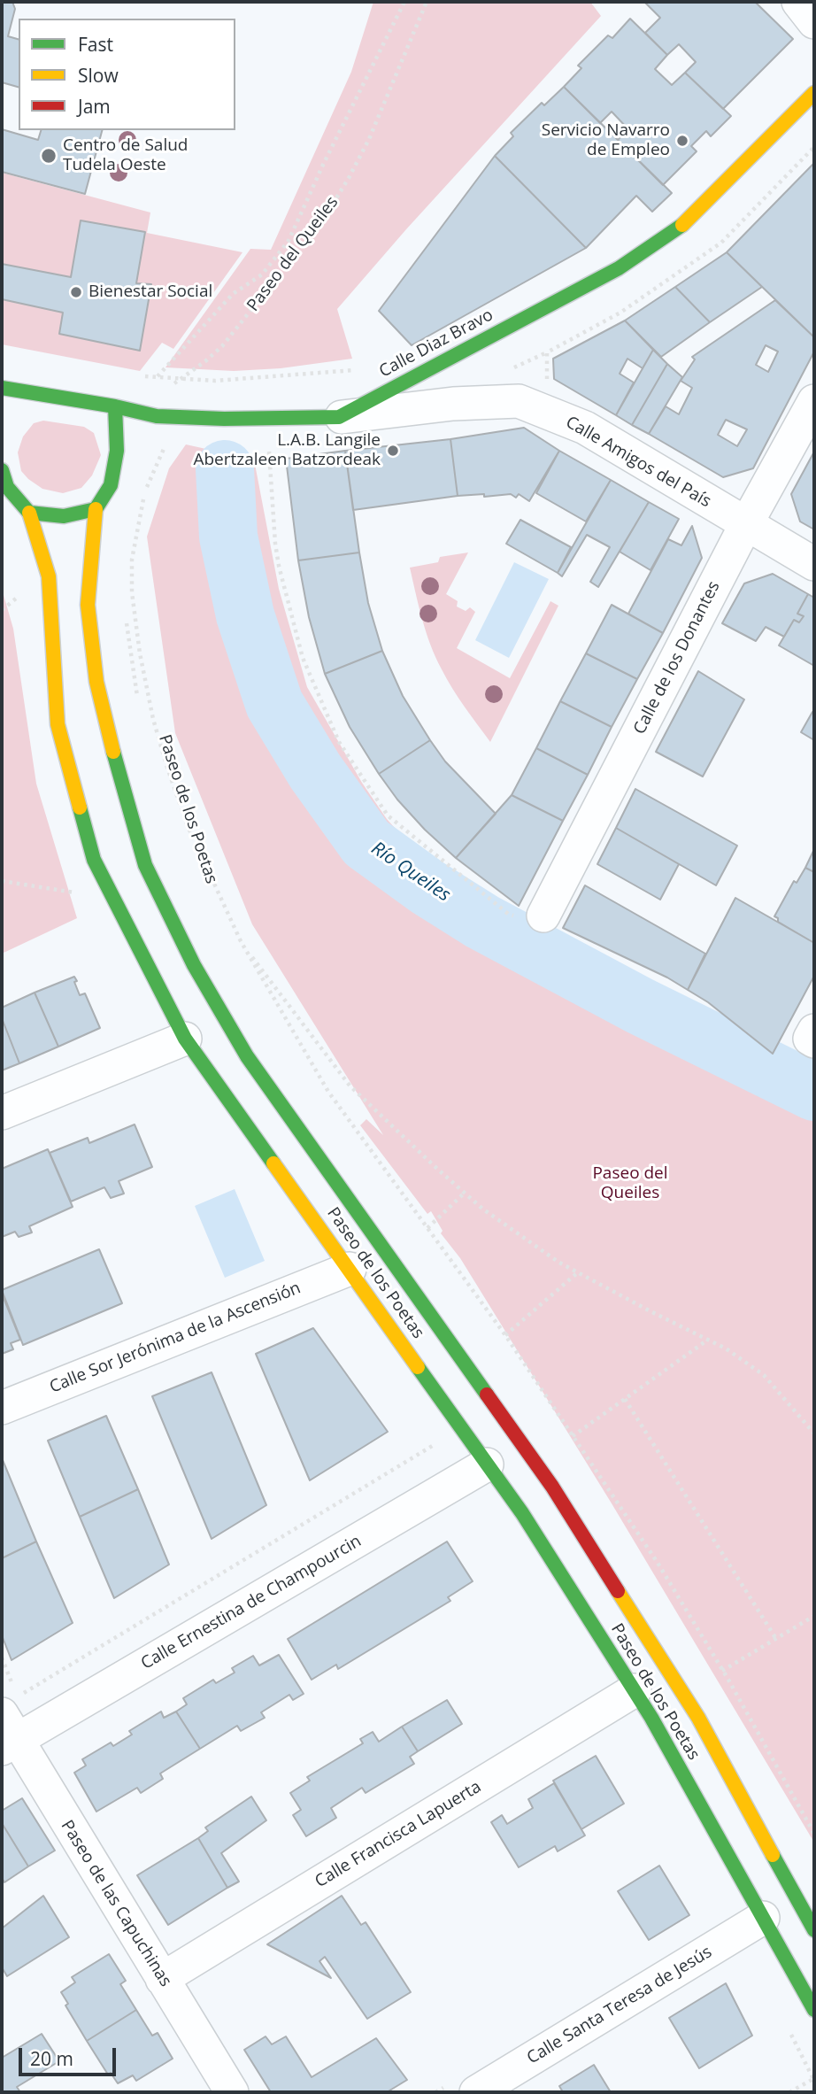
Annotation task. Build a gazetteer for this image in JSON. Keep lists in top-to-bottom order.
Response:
{
  "streets": {
    "street": [
      "Calle Diaz Bravo",
      "Calle Amigos del País",
      "Calle de los Donantes",
      "Paseo de los Poetas",
      "Calle Sor Jerónima de la Ascensión",
      "Calle Ernestina de Champourcin",
      "Calle Francisca Lapuerta",
      "Paseo de las Capuchinas",
      "Calle Santa Teresa de Jesús"
    ],
    "path": ["Paseo del Queiles"]
  },
  "crossings": [
    ["Calle Diaz Bravo", "Calle Amigos del País"],
    ["Calle Diaz Bravo", "Paseo de los Poetas"],
    ["Calle Amigos del País", "Calle de los Donantes"],
    ["Paseo de los Poetas", "Calle Sor Jerónima de la Ascensión"],
    ["Paseo de los Poetas", "Calle Ernestina de Champourcin"],
    ["Paseo de los Poetas", "Calle Francisca Lapuerta"],
    ["Paseo de los Poetas", "Calle Santa Teresa de Jesús"],
    ["Calle Ernestina de Champourcin", "Paseo de las Capuchinas"],
    ["Calle Francisca Lapuerta", "Paseo de las Capuchinas"]
  ],
  "water": ["Río Queiles"],
  "parks": ["Paseo del Queiles"],
  "places": [
    "Servicio Navarro de Empleo",
    "Centro de Salud Tudela Oeste",
    "Bienestar Social",
    "L.A.B. Langile Abertzaleen Batzordeak"
  ],
  "legend": ["Fast", "Slow", "Jam"],
  "scale_bar": "20 m"
}
